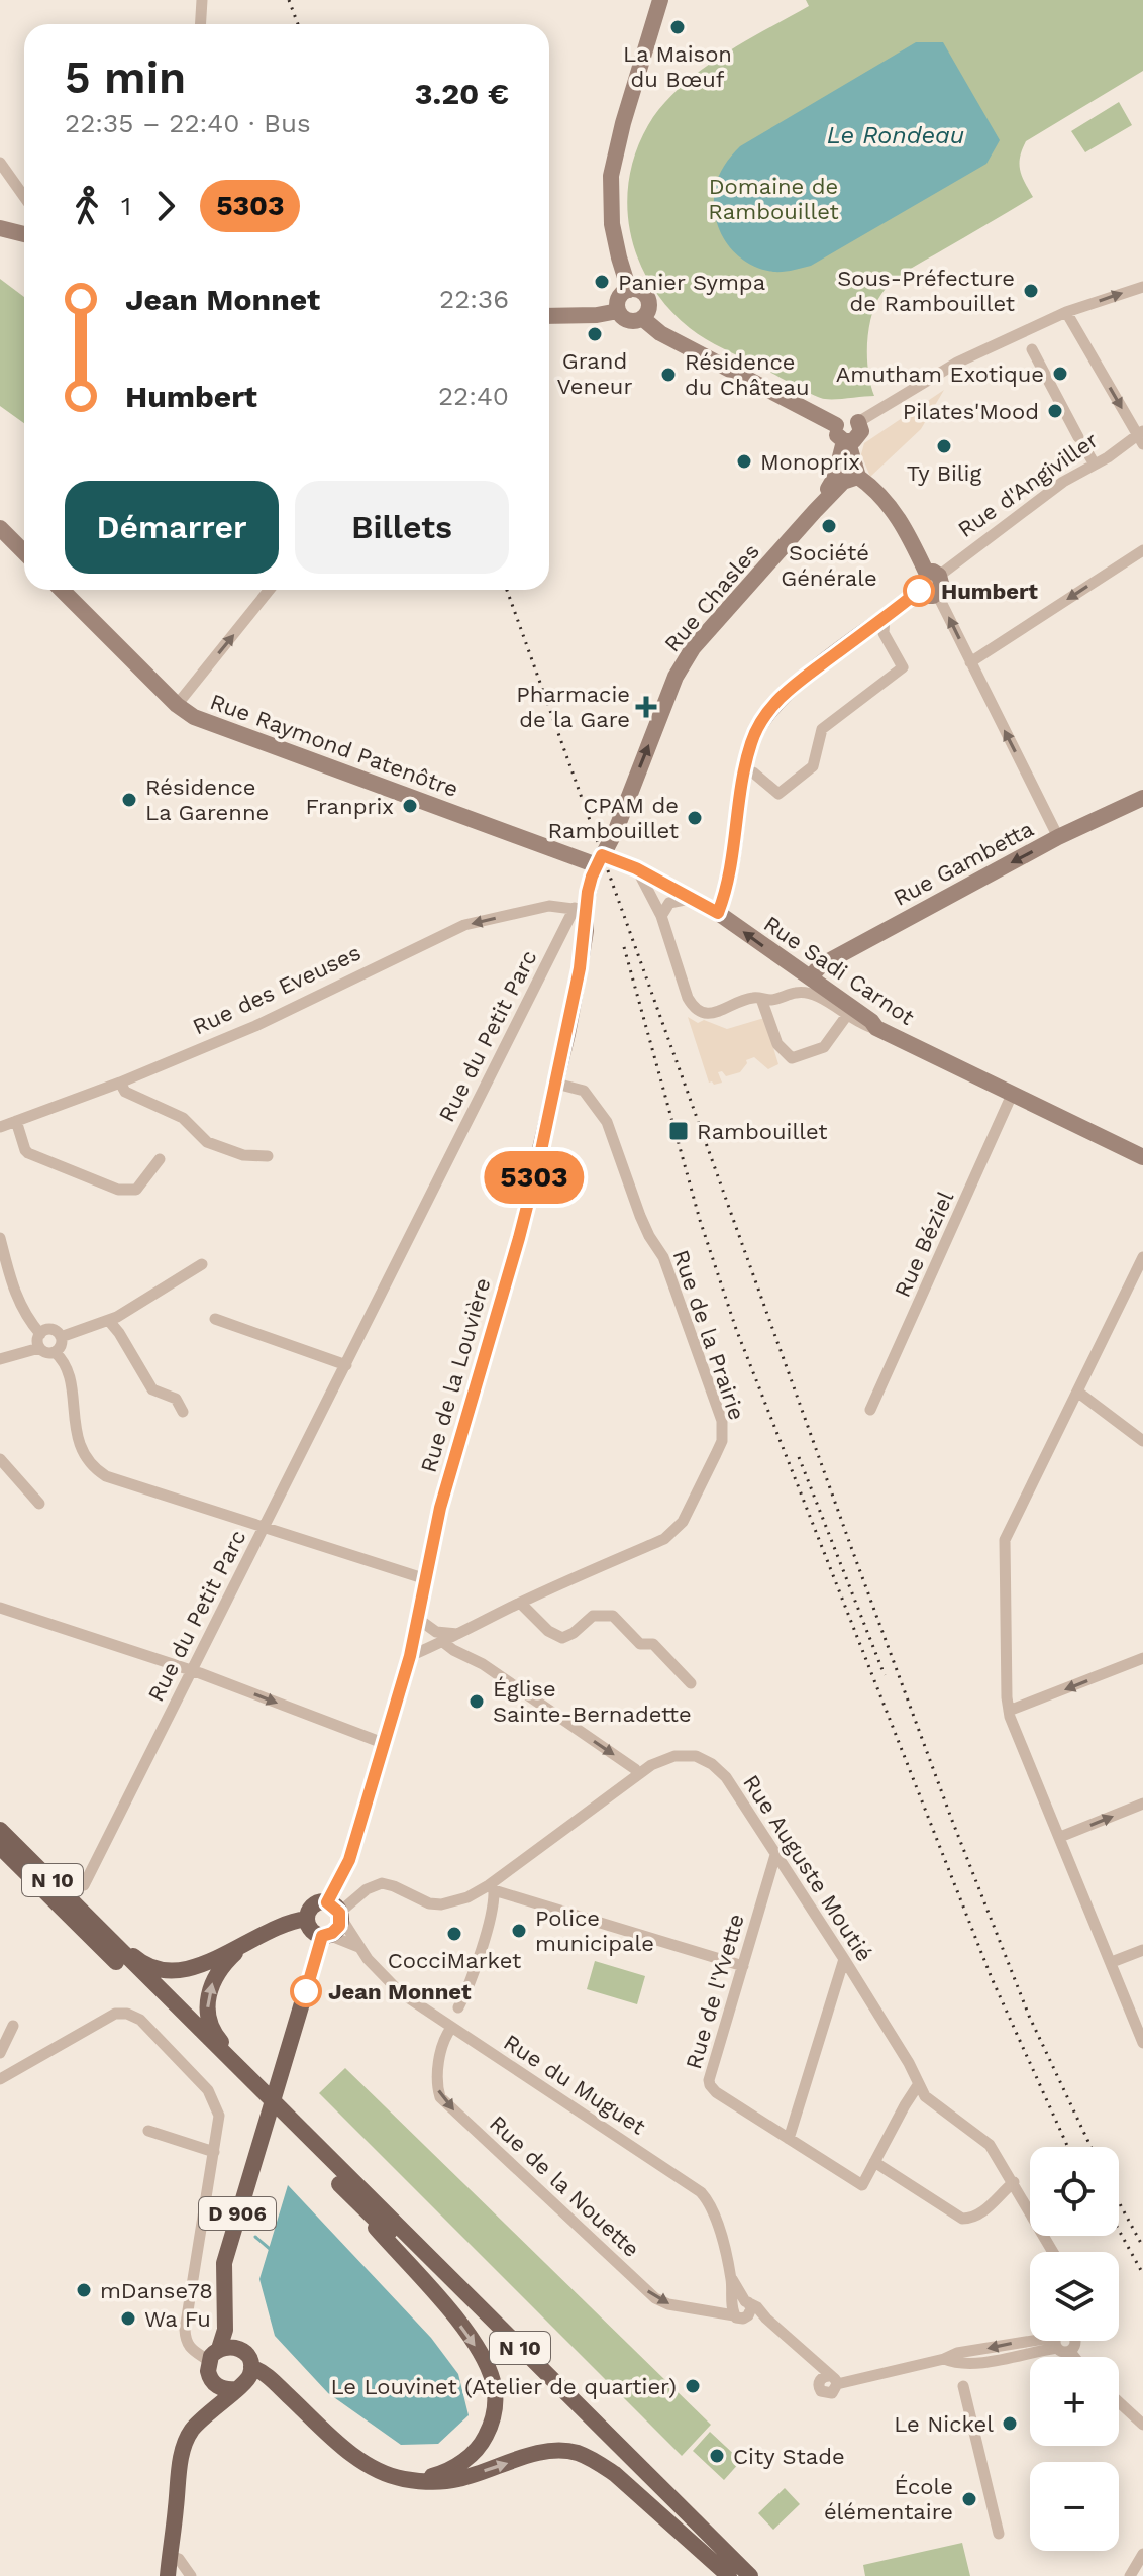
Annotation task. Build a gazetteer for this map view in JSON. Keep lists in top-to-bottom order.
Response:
{
  "streets": {
    "main road": [
      "Rue Chasles",
      "Rue Raymond Patenôtre",
      "Rue Gambetta",
      "Rue Sadi Carnot",
      "Rue de la Louvière",
      "N 10",
      "D 906"
    ],
    "street": [
      "Rue d'Angiviller",
      "Rue des Eveuses",
      "Rue du Petit Parc",
      "Rue Béziel",
      "Rue de la Prairie",
      "Rue Auguste Moutié",
      "Rue de l'Yvette",
      "Rue du Muguet",
      "Rue de la Nouette"
    ]
  },
  "crossings": [
    ["Rue Chasles", "Rue Raymond Patenôtre"],
    ["Rue Chasles", "Rue Sadi Carnot"],
    ["Rue Chasles", "Rue de la Louvière"],
    ["Rue Raymond Patenôtre", "Rue Sadi Carnot"],
    ["Rue Raymond Patenôtre", "Rue de la Louvière"],
    ["Rue Gambetta", "Rue Sadi Carnot"],
    ["Rue Sadi Carnot", "Rue Béziel"],
    ["Rue Sadi Carnot", "Rue de la Louvière"],
    ["Rue des Eveuses", "Rue du Petit Parc"],
    ["Rue des Eveuses", "Rue de la Louvière"],
    ["Rue du Petit Parc", "Rue de la Louvière"],
    ["Rue de la Prairie", "Rue de la Louvière"],
    ["Rue de la Louvière", "Rue Auguste Moutié"],
    ["Rue de la Louvière", "Rue du Muguet"],
    ["Rue de la Louvière", "D 906"],
    ["Rue Auguste Moutié", "Rue de l'Yvette"],
    ["Rue Auguste Moutié", "Rue du Muguet"],
    ["Rue Auguste Moutié", "D 906"],
    ["Rue du Muguet", "Rue de la Nouette"],
    ["Rue du Muguet", "D 906"]
  ],
  "one_way": ["Rue Gambetta", "Rue des Eveuses", "Rue de la Nouette"],
  "water": ["Le Rondeau"],
  "parks": ["Domaine de Rambouillet"],
  "places": {
    "other": [
      "La Maison du Bœuf",
      "Panier Sympa",
      "Sous-Préfecture de Rambouillet",
      "Grand Veneur",
      "Amutham Exotique",
      "Résidence du Château",
      "Pilates'Mood",
      "Ty Bilig",
      "Monoprix",
      "Société Générale",
      "Humbert",
      "Résidence La Garenne",
      "Franprix",
      "CPAM de Rambouillet",
      "Église Sainte-Bernadette",
      "Police municipale",
      "CocciMarket",
      "Jean Monnet",
      "mDanse78",
      "Wa Fu",
      "Le Louvinet (Atelier de quartier)",
      "Le Nickel",
      "City Stade",
      "École élémentaire"
    ],
    "health": ["Pharmacie de la Gare"],
    "transit": ["Rambouillet"]
  },
  "lines": ["bus line 5303"],
  "page": {
    "on_map": "5303",
    "heading": ["5 min", "22:35 – 22:40 · Bus", "3.20 €"],
    "legs": ["1", "5303"],
    "list": [
      {
        "name": "Jean Monnet",
        "value": "22:36"
      },
      {
        "name": "Humbert",
        "value": "22:40"
      }
    ],
    "buttons": ["Démarrer", "Billets"],
    "map_buttons": ["+", "−"]
  }
}
